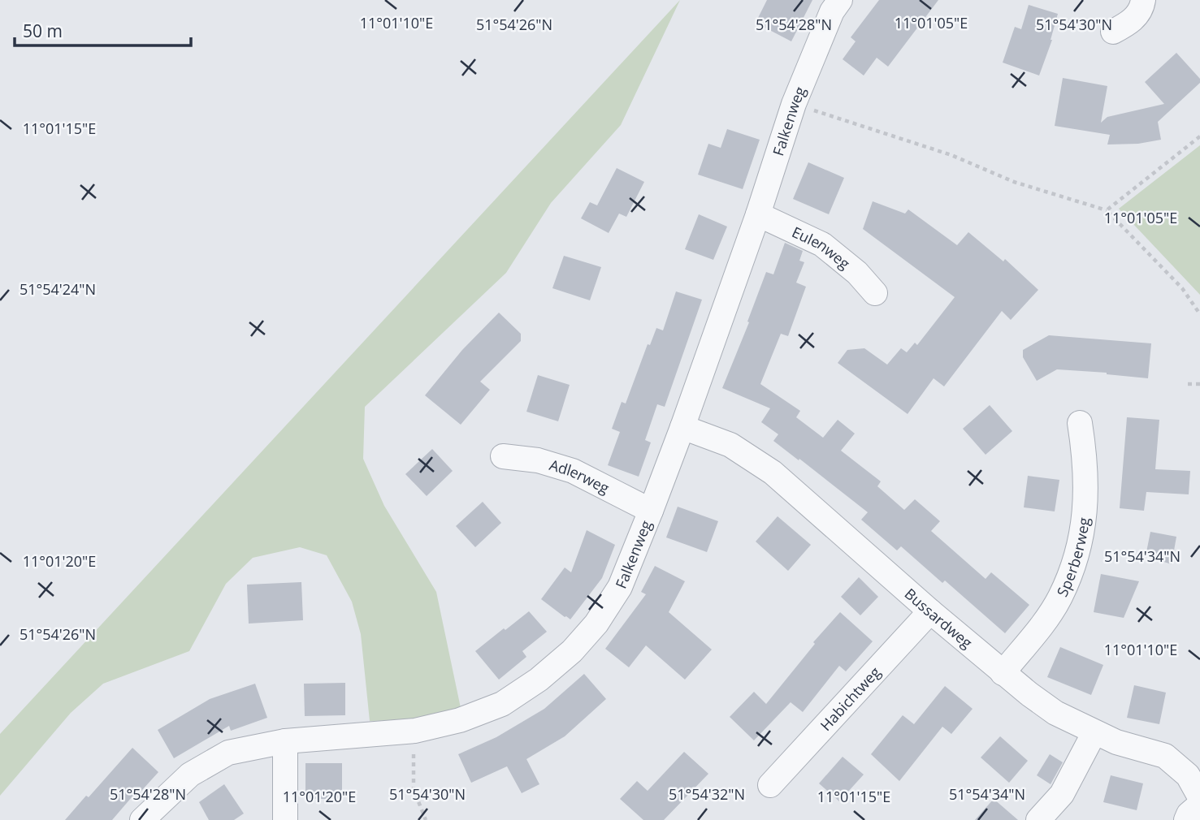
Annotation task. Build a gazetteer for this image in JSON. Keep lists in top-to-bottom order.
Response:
{
  "streets": {
    "street": [
      "Falkenweg",
      "Eulenweg",
      "Adlerweg",
      "Sperberweg",
      "Bussardweg",
      "Habichtweg"
    ]
  },
  "crossings": [
    ["Falkenweg", "Eulenweg"],
    ["Falkenweg", "Adlerweg"],
    ["Falkenweg", "Bussardweg"],
    ["Sperberweg", "Bussardweg"],
    ["Bussardweg", "Habichtweg"]
  ],
  "scale_bar": "50 m",
  "coordinates": [
    "11°01'10\"E",
    "11°01'05\"E",
    "51°54'26\"N",
    "51°54'28\"N",
    "51°54'30\"N",
    "11°01'15\"E",
    "51°54'24\"N",
    "51°54'34\"N",
    "11°01'20\"E",
    "51°54'32\"N"
  ]
}
